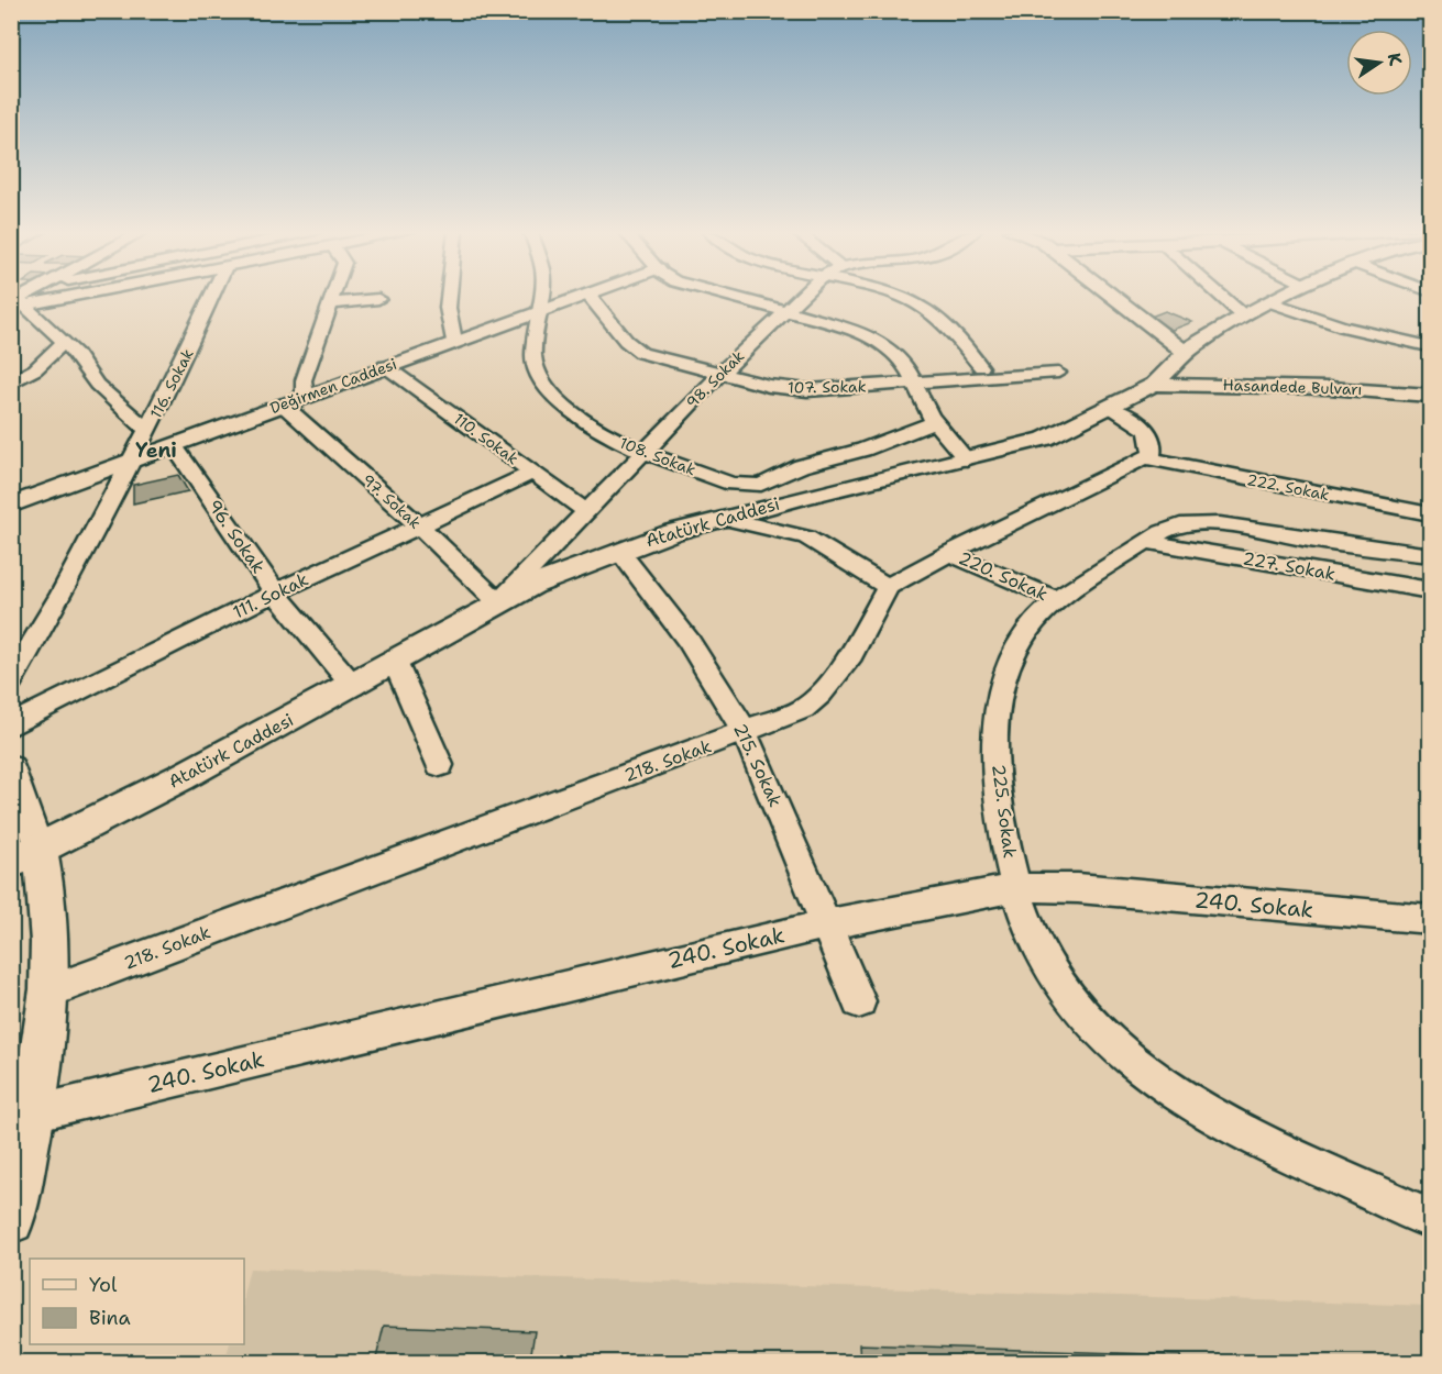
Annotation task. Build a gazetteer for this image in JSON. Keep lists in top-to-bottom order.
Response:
{
  "streets": {
    "street": [
      "98. Sokak",
      "116. Sokak",
      "Değirmen Caddesi",
      "107. Sokak",
      "Hasandede Bulvarı",
      "110. Sokak",
      "108. Sokak",
      "222. Sokak",
      "97. Sokak",
      "Atatürk Caddesi",
      "96. Sokak",
      "227. Sokak",
      "220. Sokak",
      "111. Sokak",
      "218. Sokak",
      "215. Sokak",
      "225. Sokak",
      "240. Sokak"
    ]
  },
  "crossings": [
    ["98. Sokak", "107. Sokak"],
    ["98. Sokak", "110. Sokak"],
    ["98. Sokak", "108. Sokak"],
    ["98. Sokak", "97. Sokak"],
    ["98. Sokak", "Atatürk Caddesi"],
    ["116. Sokak", "Değirmen Caddesi"],
    ["Değirmen Caddesi", "110. Sokak"],
    ["Değirmen Caddesi", "108. Sokak"],
    ["Değirmen Caddesi", "97. Sokak"],
    ["Değirmen Caddesi", "96. Sokak"],
    ["Hasandede Bulvarı", "Atatürk Caddesi"],
    ["110. Sokak", "111. Sokak"],
    ["97. Sokak", "Atatürk Caddesi"],
    ["97. Sokak", "111. Sokak"],
    ["Atatürk Caddesi", "96. Sokak"],
    ["Atatürk Caddesi", "215. Sokak"],
    ["96. Sokak", "111. Sokak"],
    ["227. Sokak", "225. Sokak"],
    ["220. Sokak", "225. Sokak"],
    ["218. Sokak", "215. Sokak"],
    ["215. Sokak", "240. Sokak"],
    ["225. Sokak", "240. Sokak"]
  ],
  "districts": ["Yeni"],
  "legend": ["Yol", "Bina"],
  "north": "right"
}
